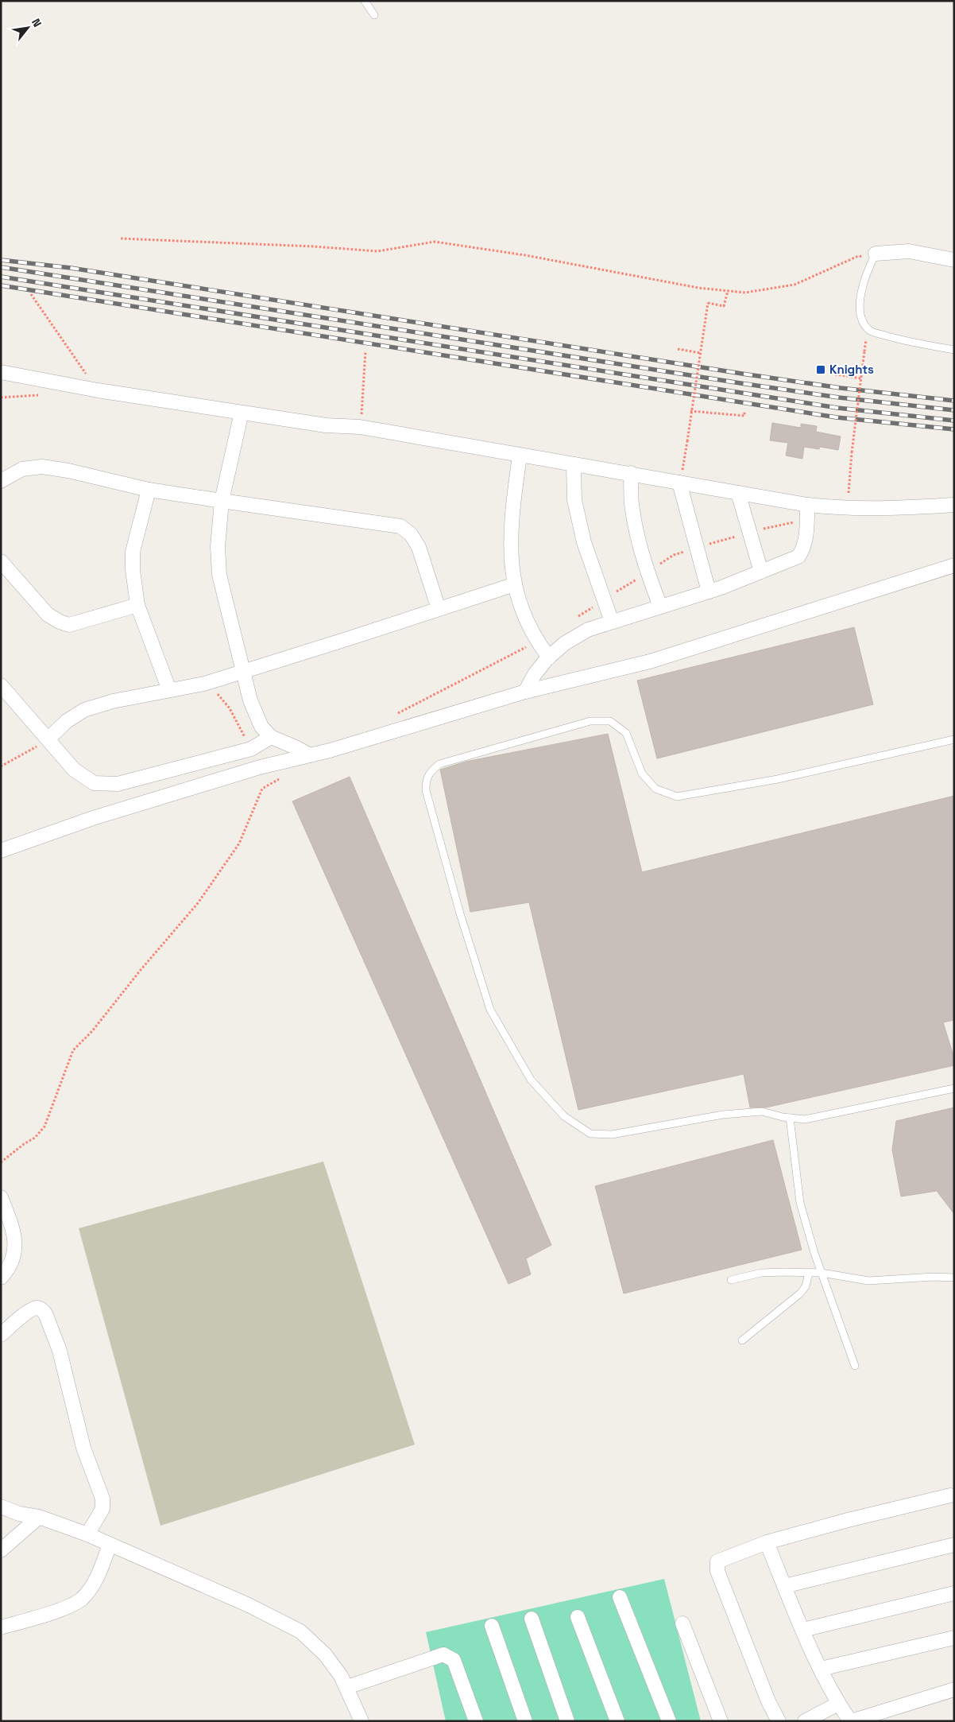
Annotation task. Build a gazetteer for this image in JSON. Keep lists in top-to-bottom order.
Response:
{
  "places": {
    "transit": ["Knights"]
  },
  "north": "top right"
}
